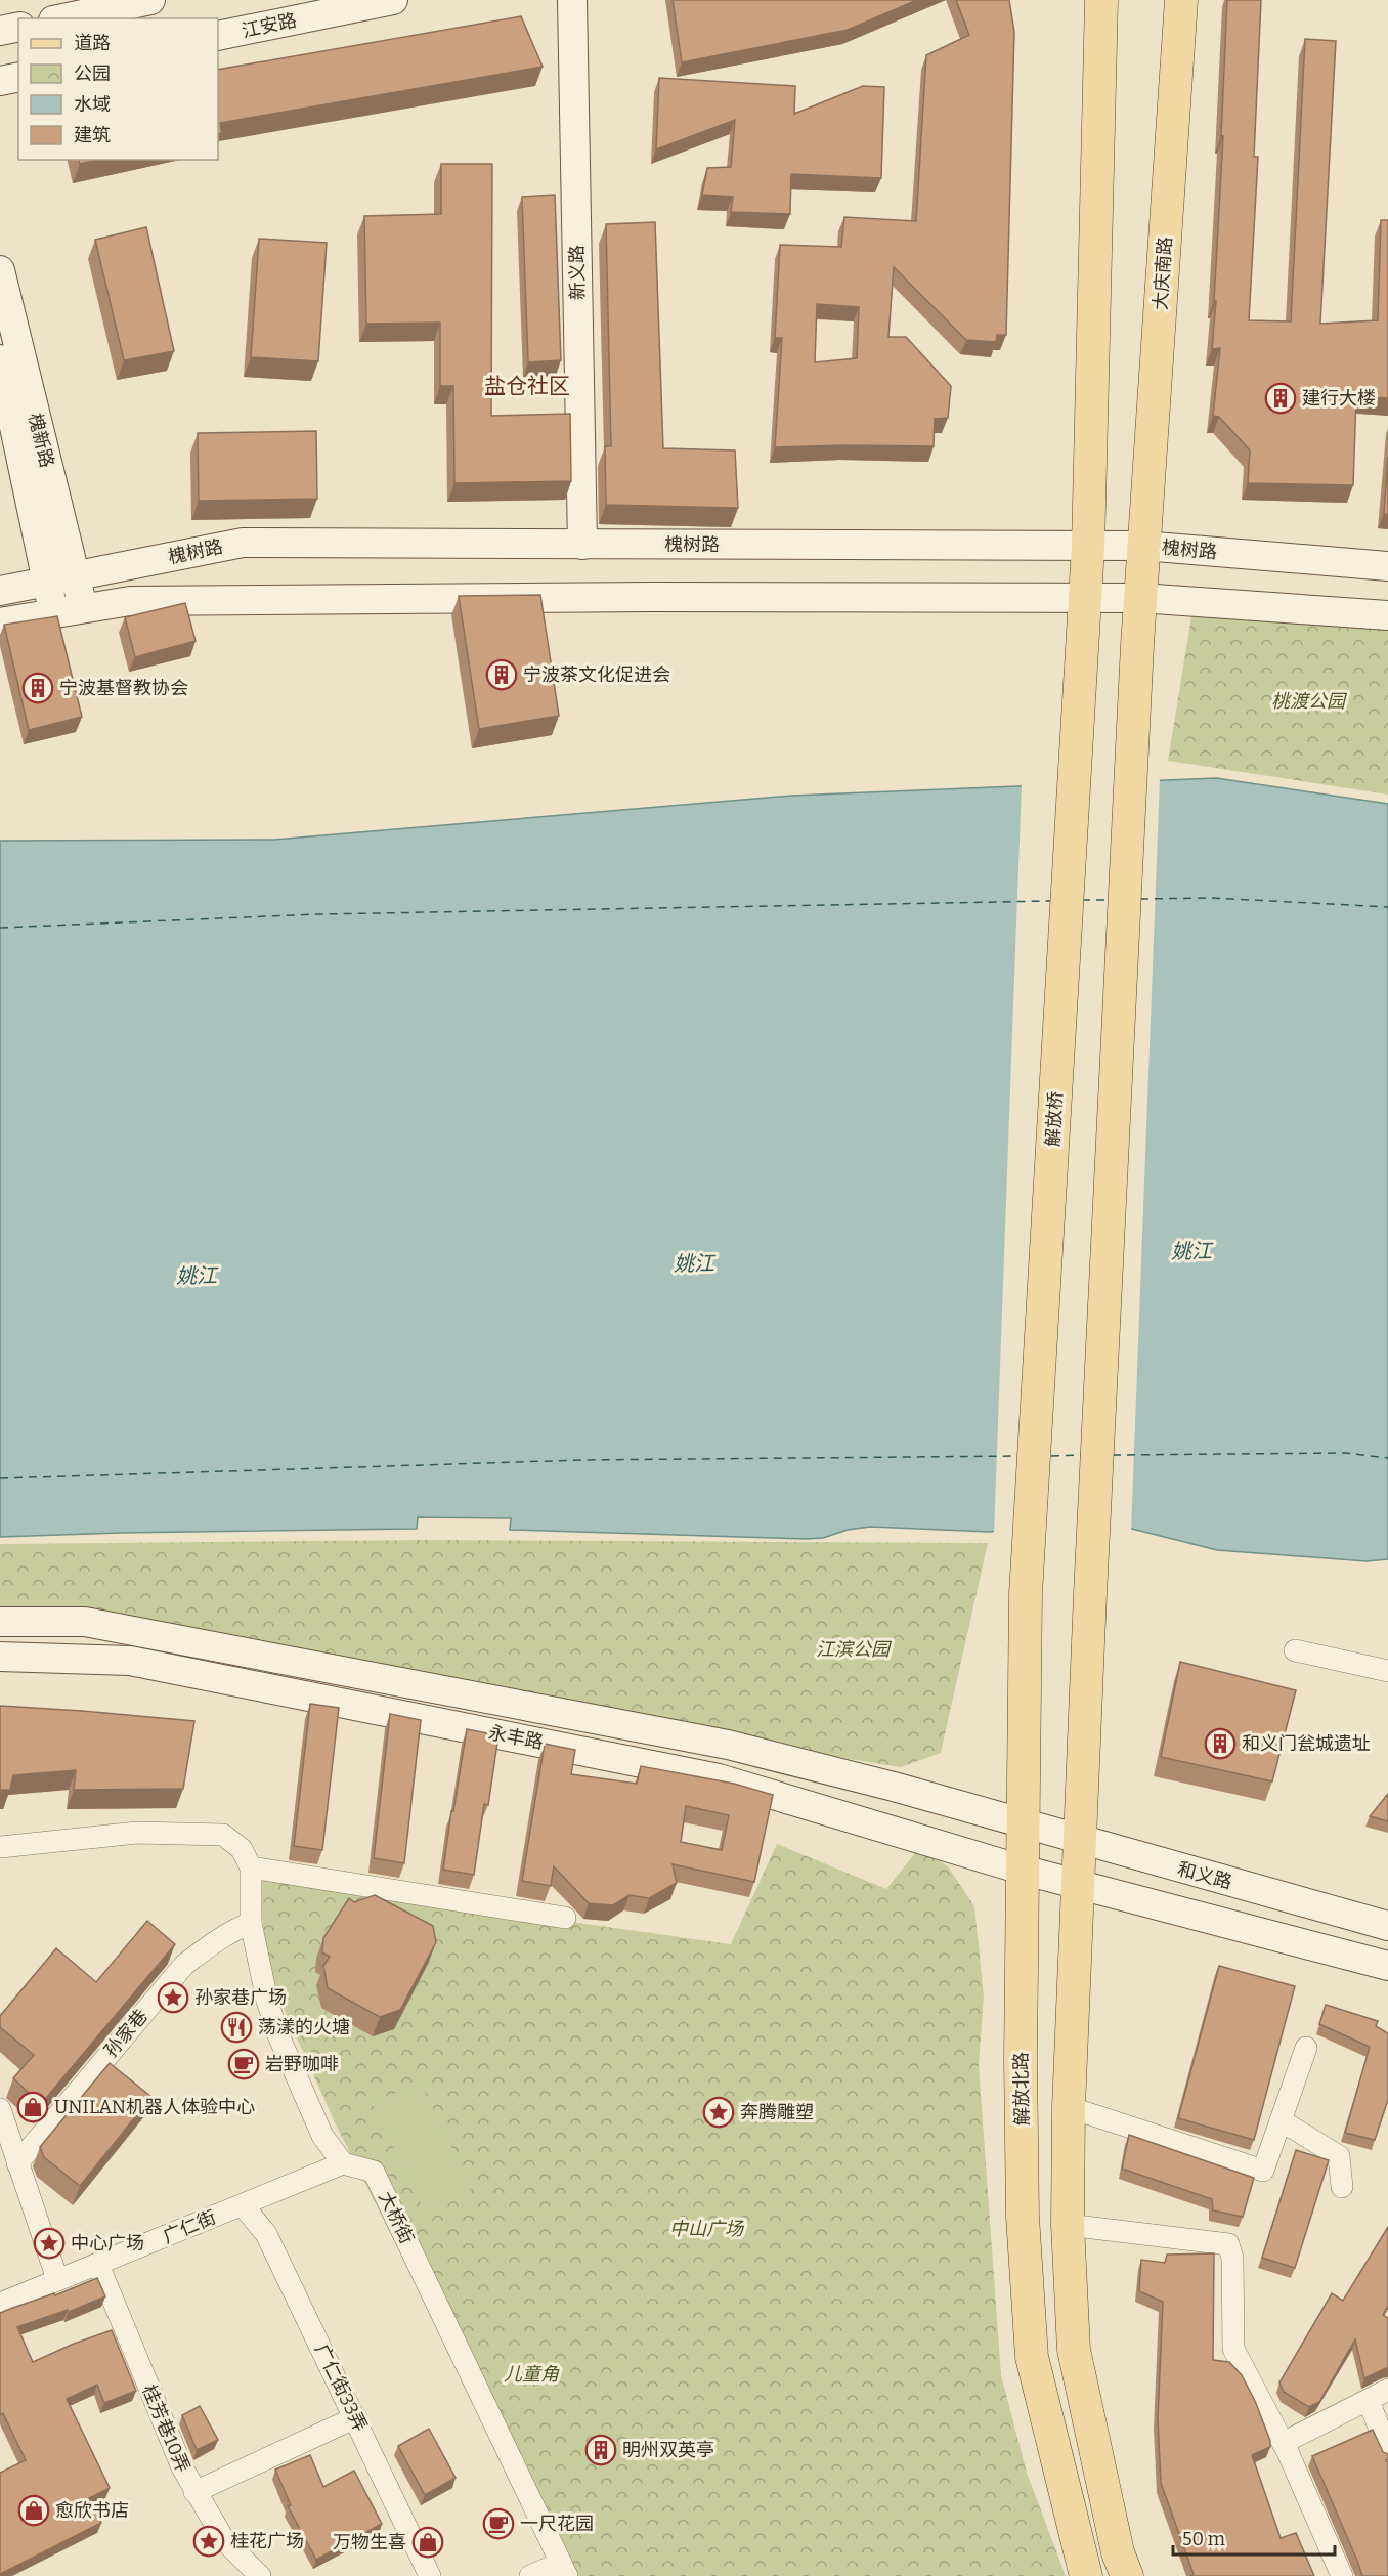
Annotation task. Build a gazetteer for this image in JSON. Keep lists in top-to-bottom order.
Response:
{
  "streets": {
    "main road": [
      "江安路",
      "新义路",
      "大庆南路",
      "槐新路",
      "槐树路",
      "解放桥",
      "永丰路",
      "和义路",
      "解放北路"
    ],
    "street": [
      "孙家巷",
      "大桥街",
      "广仁街",
      "广仁街33弄",
      "桂芳巷10弄"
    ]
  },
  "crossings": [
    ["新义路", "槐树路"],
    ["大庆南路", "槐树路"],
    ["大庆南路", "和义路"],
    ["槐新路", "槐树路"],
    ["槐树路", "解放桥"],
    ["解放桥", "解放北路"],
    ["永丰路", "和义路"],
    ["永丰路", "解放北路"],
    ["和义路", "解放北路"],
    ["大桥街", "广仁街"],
    ["广仁街", "广仁街33弄"],
    ["广仁街", "桂芳巷10弄"]
  ],
  "districts": ["盐仓社区"],
  "water": ["姚江"],
  "parks": [
    "桃渡公园",
    "江滨公园",
    "中山广场",
    "儿童角"
  ],
  "places": {
    "building": [
      "建行大楼",
      "宁波茶文化促进会",
      "宁波基督教协会",
      "和义门瓮城遗址",
      "明州双英亭"
    ],
    "place": [
      "孙家巷广场",
      "奔腾雕塑",
      "中心广场",
      "桂花广场"
    ],
    "restaurant": ["荡漾的火塘"],
    "cafe": ["岩野咖啡", "一尺花园"],
    "shop": ["UNILAN机器人体验中心", "愈欣书店", "万物生喜"]
  },
  "legend": [
    "道路",
    "公园",
    "水域",
    "建筑"
  ],
  "scale_bar": "50 m"
}
